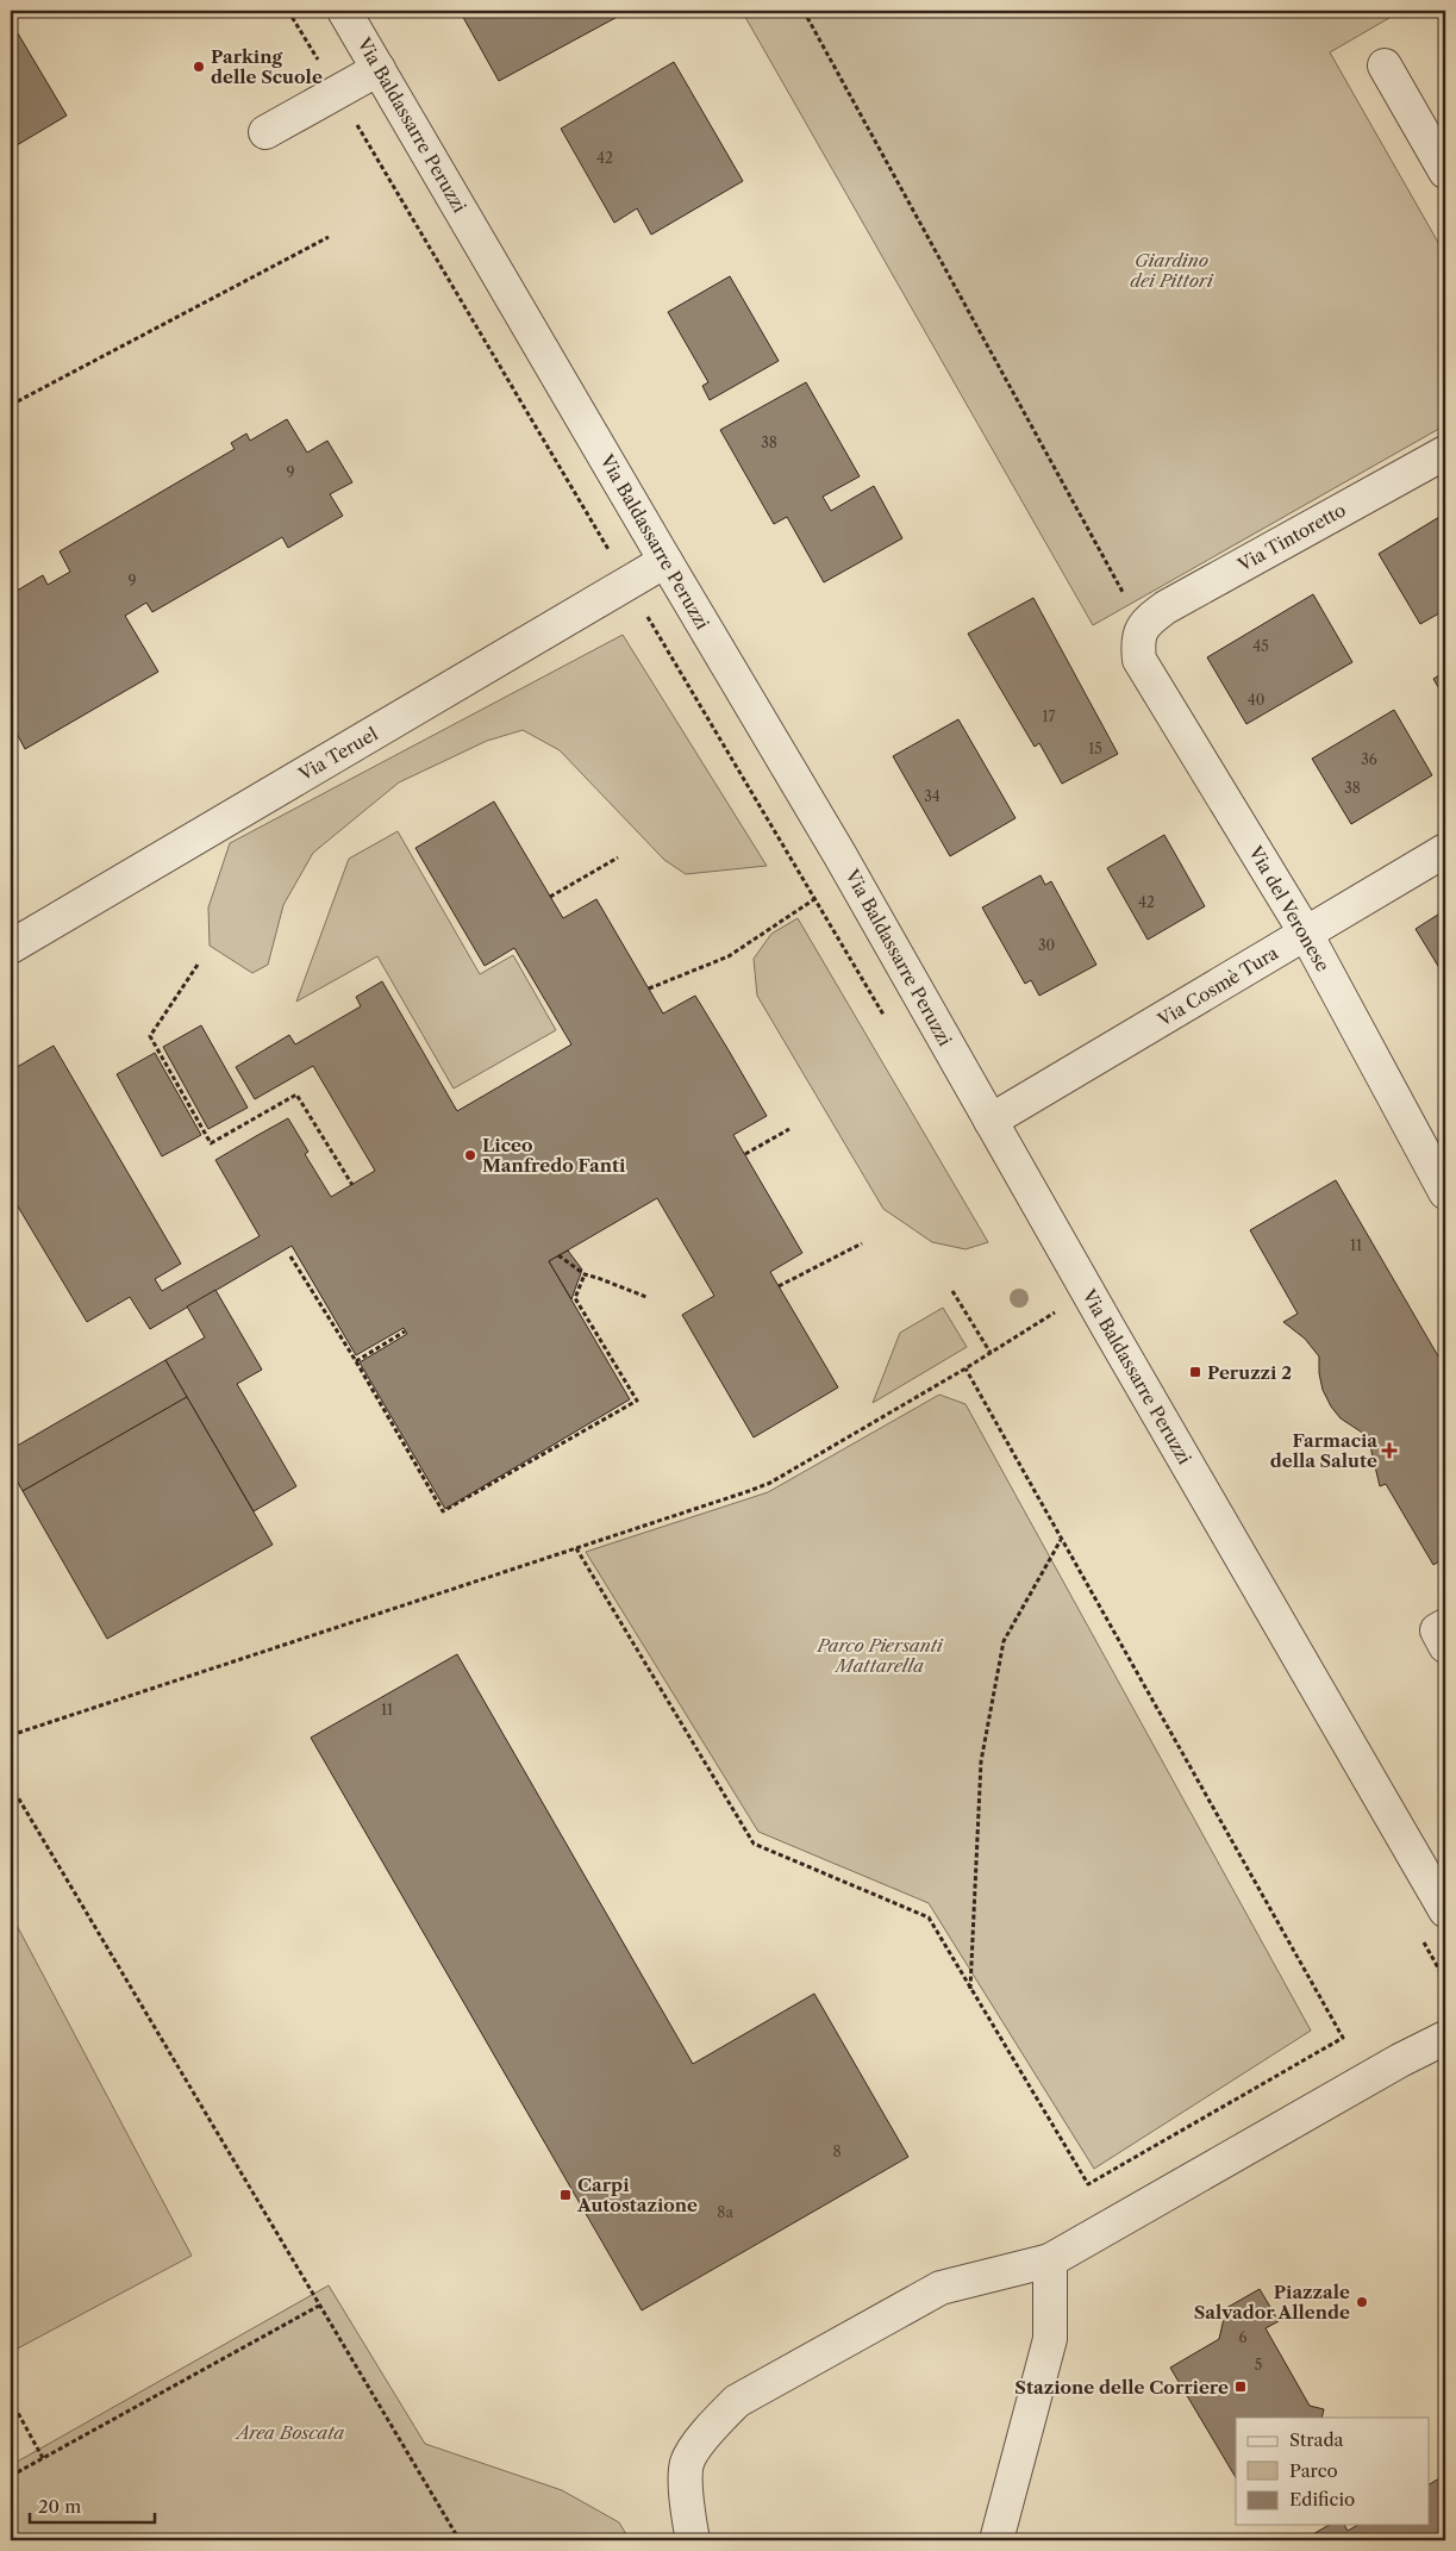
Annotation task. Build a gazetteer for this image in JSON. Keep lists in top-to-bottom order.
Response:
{
  "streets": {
    "street": [
      "Via Baldassarre Peruzzi",
      "Via Tintoretto",
      "Via Teruel",
      "Via del Veronese",
      "Via Cosmè Tura"
    ]
  },
  "crossings": [
    ["Via Baldassarre Peruzzi", "Via Teruel"],
    ["Via Baldassarre Peruzzi", "Via Cosmè Tura"],
    ["Via Tintoretto", "Via del Veronese"],
    ["Via del Veronese", "Via Cosmè Tura"]
  ],
  "parks": ["Giardino dei Pittori", "Parco Piersanti Mattarella", "Area Boscata"],
  "places": {
    "other": ["Parking delle Scuole", "Liceo Manfredo Fanti", "Piazzale Salvador Allende"],
    "transit": ["Peruzzi 2", "Carpi Autostazione", "Stazione delle Corriere"],
    "health": ["Farmacia della Salute"]
  },
  "house_numbers": [
    "42",
    "38",
    "9",
    "9",
    "45",
    "40",
    "17",
    "15",
    "36",
    "38",
    "34",
    "42",
    "30",
    "11",
    "11",
    "8",
    "8a",
    "6",
    "5"
  ],
  "legend": ["Strada", "Parco", "Edificio"],
  "scale_bar": "20 m"
}
